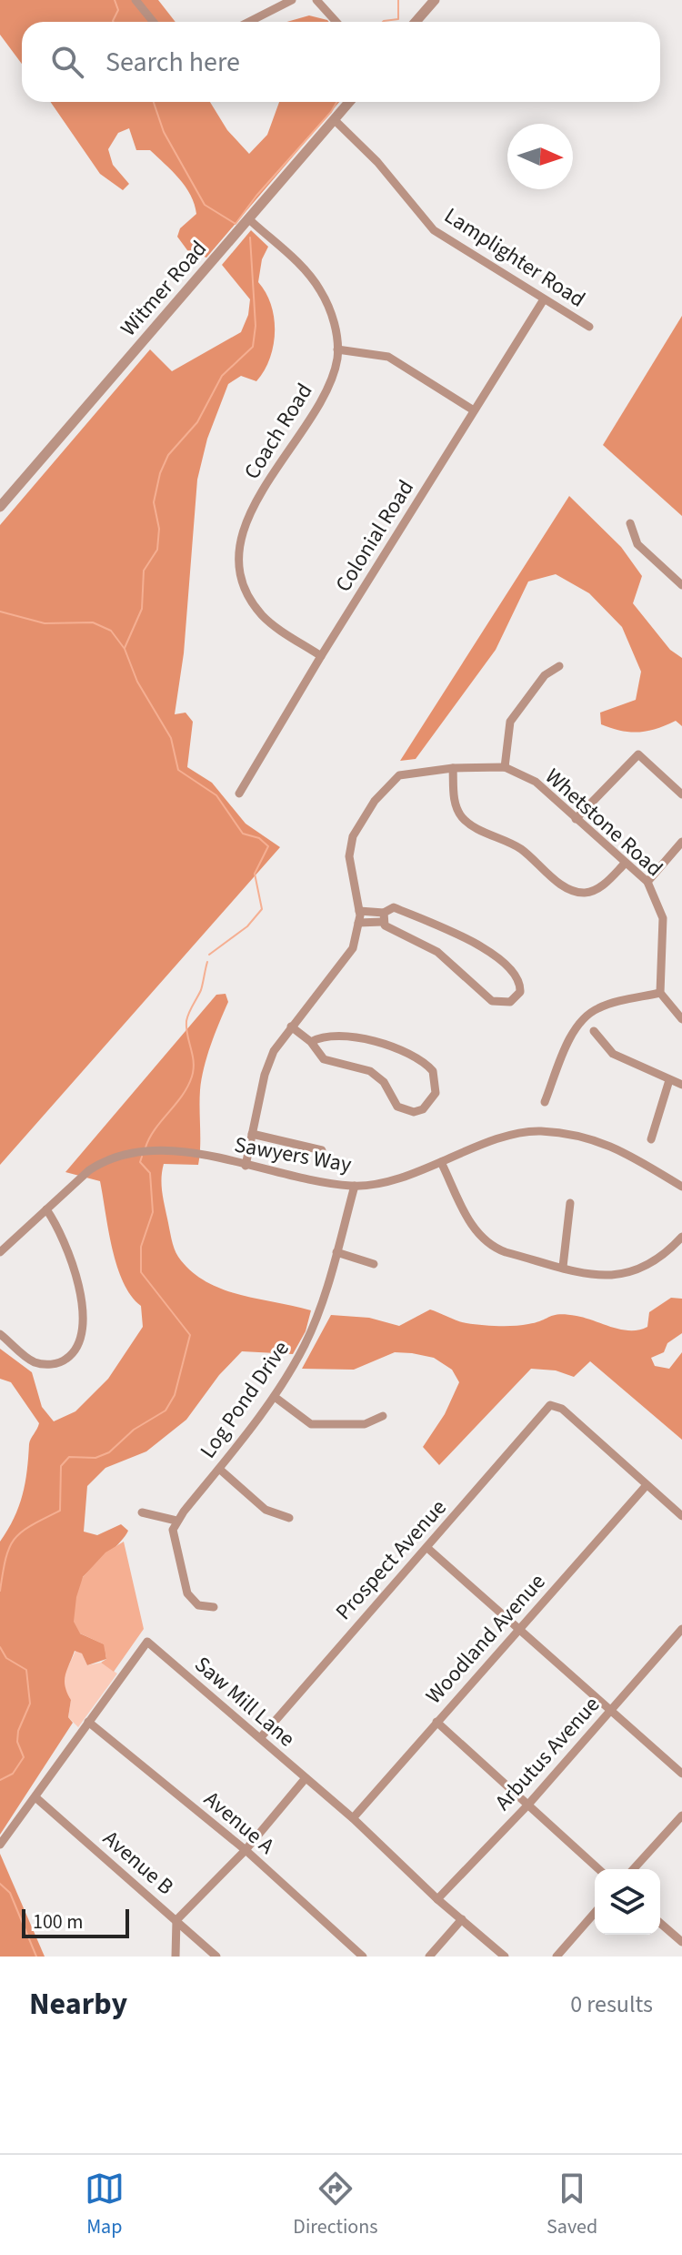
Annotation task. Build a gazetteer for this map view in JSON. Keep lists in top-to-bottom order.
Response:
{
  "streets": {
    "street": [
      "Lamplighter Road",
      "Witmer Road",
      "Coach Road",
      "Colonial Road",
      "Whetstone Road",
      "Sawyers Way",
      "Log Pond Drive",
      "Prospect Avenue",
      "Woodland Avenue",
      "Saw Mill Lane",
      "Arbutus Avenue",
      "Avenue A",
      "Avenue B"
    ]
  },
  "crossings": [
    ["Lamplighter Road", "Witmer Road"],
    ["Lamplighter Road", "Colonial Road"],
    ["Witmer Road", "Coach Road"],
    ["Coach Road", "Colonial Road"],
    ["Whetstone Road", "Sawyers Way"],
    ["Sawyers Way", "Log Pond Drive"],
    ["Prospect Avenue", "Woodland Avenue"],
    ["Prospect Avenue", "Saw Mill Lane"],
    ["Woodland Avenue", "Saw Mill Lane"],
    ["Saw Mill Lane", "Arbutus Avenue"],
    ["Saw Mill Lane", "Avenue A"],
    ["Saw Mill Lane", "Avenue B"]
  ],
  "scale_bar": "100 m",
  "north": "right",
  "page": {
    "search": "Search here",
    "scale": "100 m",
    "heading": ["Nearby", "0 results"],
    "nav": ["Map", "Directions", "Saved"]
  }
}
